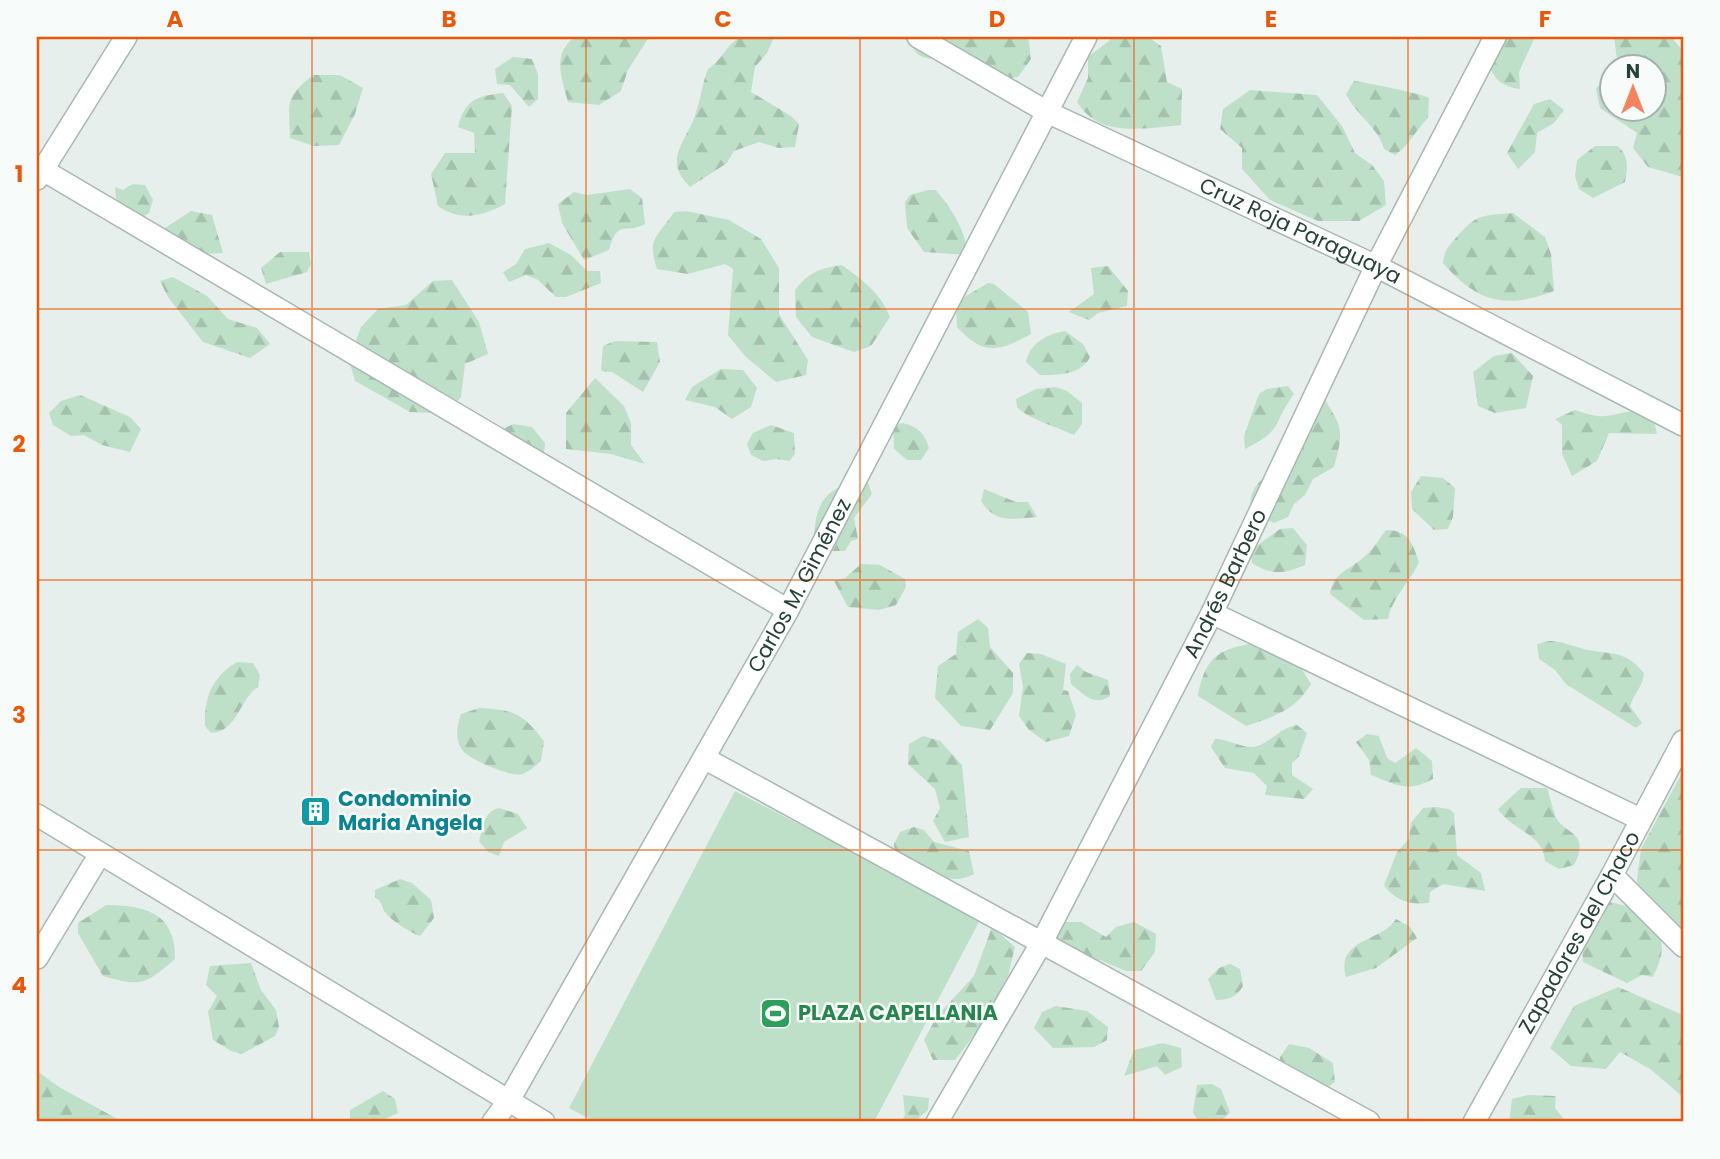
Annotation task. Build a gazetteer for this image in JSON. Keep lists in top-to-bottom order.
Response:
{
  "streets": {
    "street": [
      "Cruz Roja Paraguaya",
      "Andrés Barbero",
      "Carlos M. Giménez",
      "Zapadores del Chaco"
    ]
  },
  "crossings": [
    ["Cruz Roja Paraguaya", "Andrés Barbero"],
    ["Cruz Roja Paraguaya", "Carlos M. Giménez"]
  ],
  "places": {
    "building": ["Condominio Maria Angela"],
    "sports": ["PLAZA CAPELLANIA"]
  },
  "north": "top",
  "grid": {
    "columns": [
      "A",
      "B",
      "C",
      "D",
      "E",
      "F"
    ],
    "rows": [
      "1",
      "2",
      "3",
      "4"
    ]
  }
}
